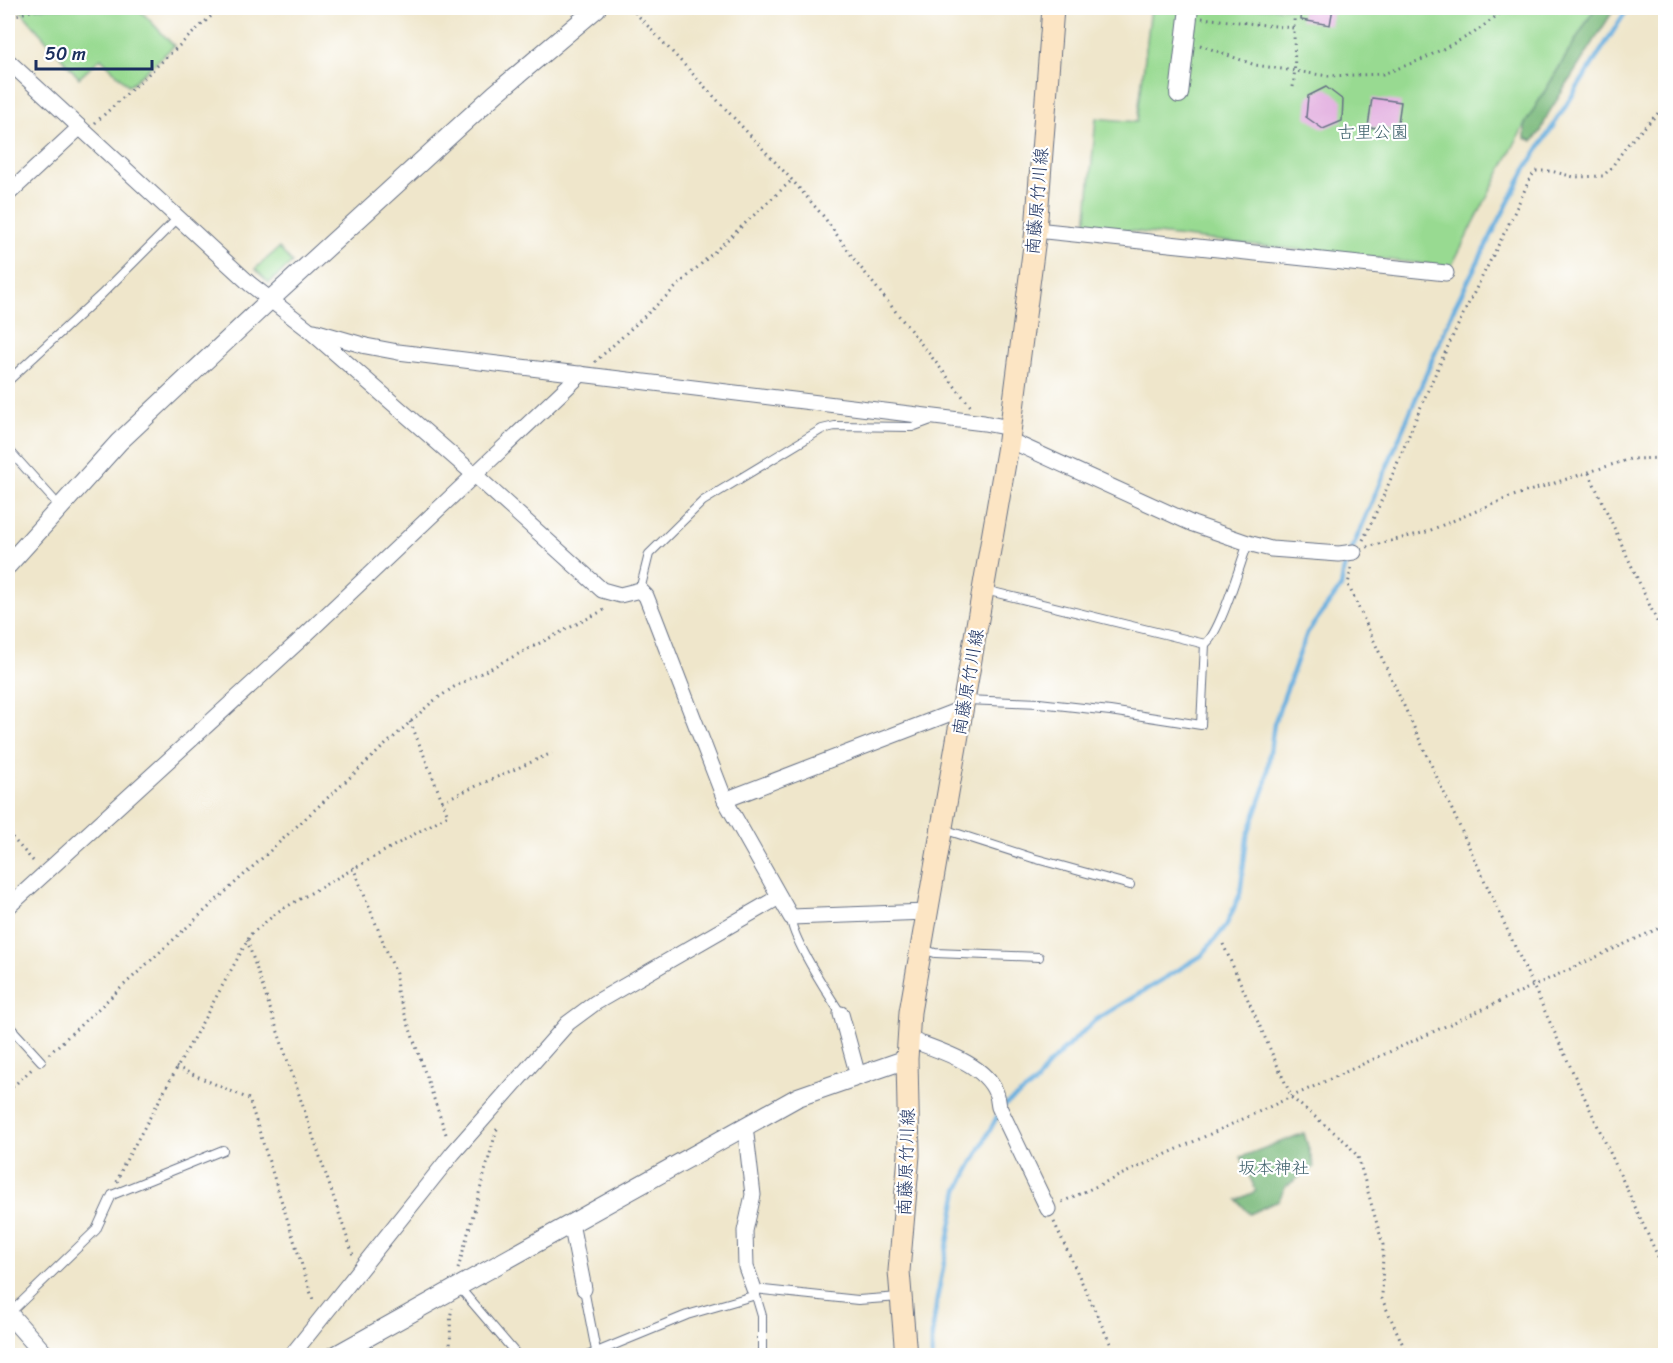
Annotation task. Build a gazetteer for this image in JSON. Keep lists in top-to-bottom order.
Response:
{
  "streets": {
    "main road": ["南藤原竹川線"]
  },
  "parks": ["古里公園", "坂本神社"],
  "scale_bar": "50 m"
}
